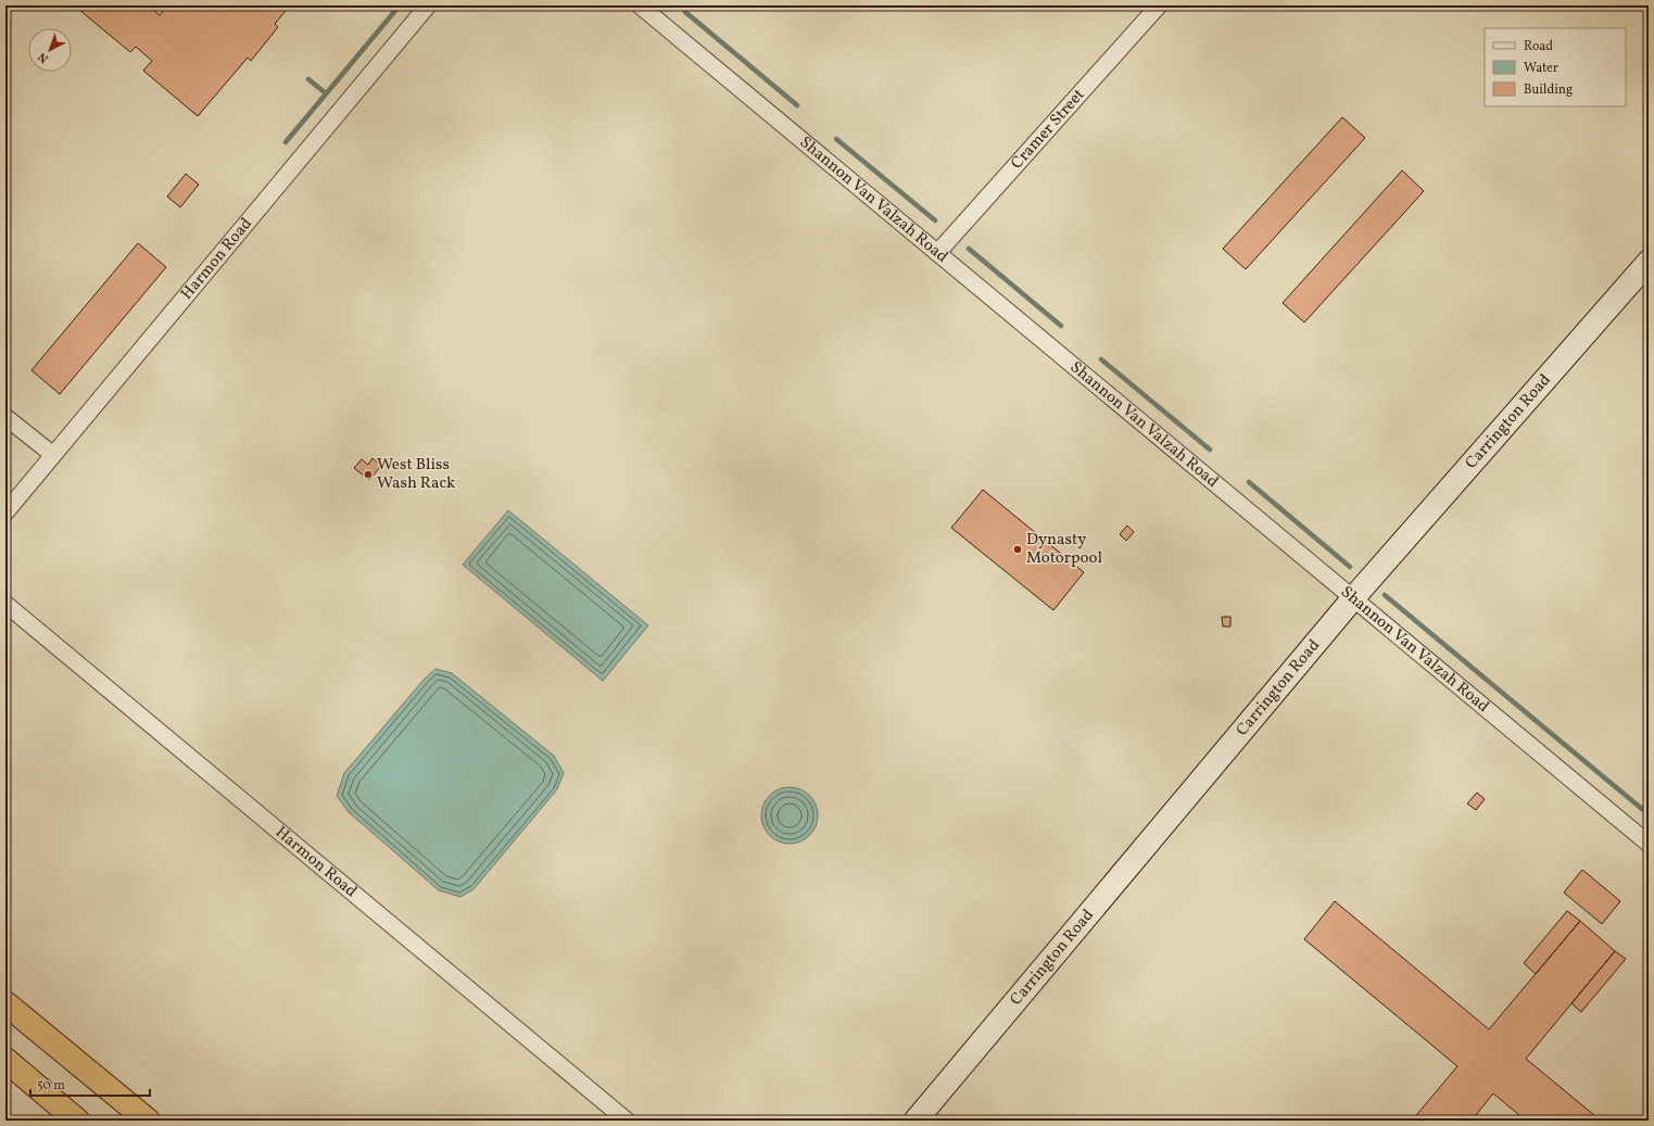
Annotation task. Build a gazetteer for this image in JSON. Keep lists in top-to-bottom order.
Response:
{
  "streets": {
    "street": [
      "Cramer Street",
      "Shannon Van Valzah Road",
      "Harmon Road",
      "Carrington Road"
    ]
  },
  "crossings": [
    ["Cramer Street", "Shannon Van Valzah Road"],
    ["Shannon Van Valzah Road", "Carrington Road"]
  ],
  "places": ["West Bliss Wash Rack", "Dynasty Motorpool"],
  "legend": ["Road", "Water", "Building"],
  "scale_bar": "50 m",
  "north": "bottom left"
}
